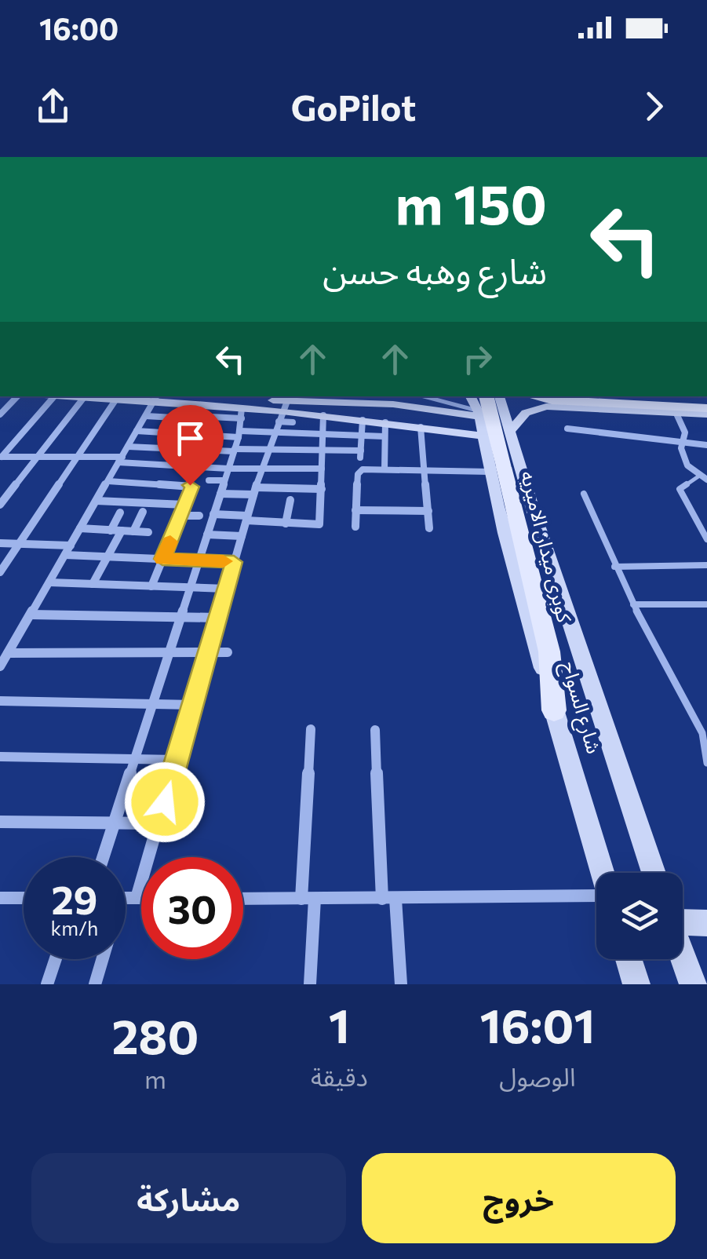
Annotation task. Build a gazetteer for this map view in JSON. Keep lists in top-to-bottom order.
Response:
{
  "streets": {
    "main road": ["كوبرى ميدان الاميريه", "شارع السواح"]
  },
  "crossings": [
    ["كوبرى ميدان الاميريه", "شارع السواح"]
  ],
  "page": {
    "status": "16:00",
    "header": "GoPilot",
    "turn": ["150 m", "شارع وهبه حسن"],
    "speed": "29 km/h",
    "limit": "30",
    "eta": [
      "16:01",
      "الوصول",
      "1",
      "دقيقة",
      "280",
      "m"
    ],
    "buttons": ["خروج", "مشاركة"]
  }
}
